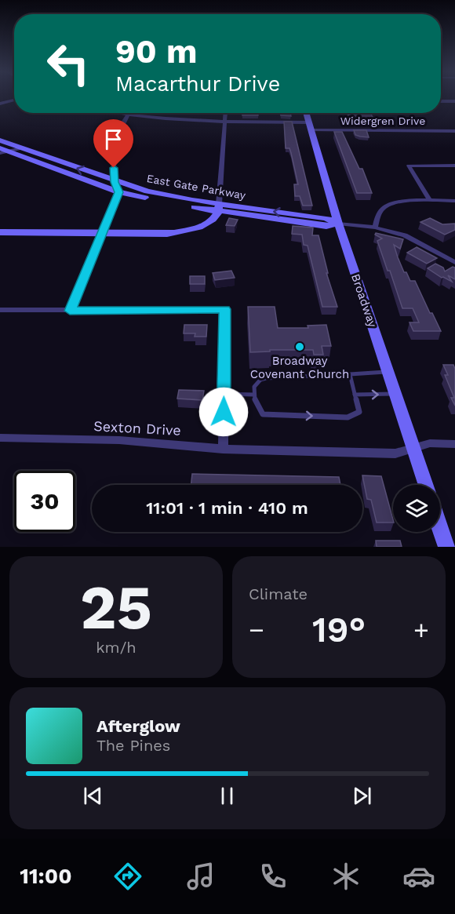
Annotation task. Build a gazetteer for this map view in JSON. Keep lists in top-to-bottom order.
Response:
{
  "streets": {
    "street": [
      "Widergren Drive",
      "East Gate Parkway",
      "Broadway",
      "Sexton Drive"
    ]
  },
  "crossings": [
    ["Widergren Drive", "Broadway"],
    ["East Gate Parkway", "Broadway"],
    ["Broadway", "Sexton Drive"]
  ],
  "places": ["Broadway Covenant Church"],
  "page": {
    "turn": ["90 m", "Macarthur Drive"],
    "limit": "30",
    "trip": "11:01 · 1 min · 410 m",
    "tile": [
      ["25", "km/h"],
      "Climate"
    ],
    "heat": ["−", "19°", "+"],
    "song": ["Afterglow", "The Pines"],
    "tabs": "11:00"
  }
}
